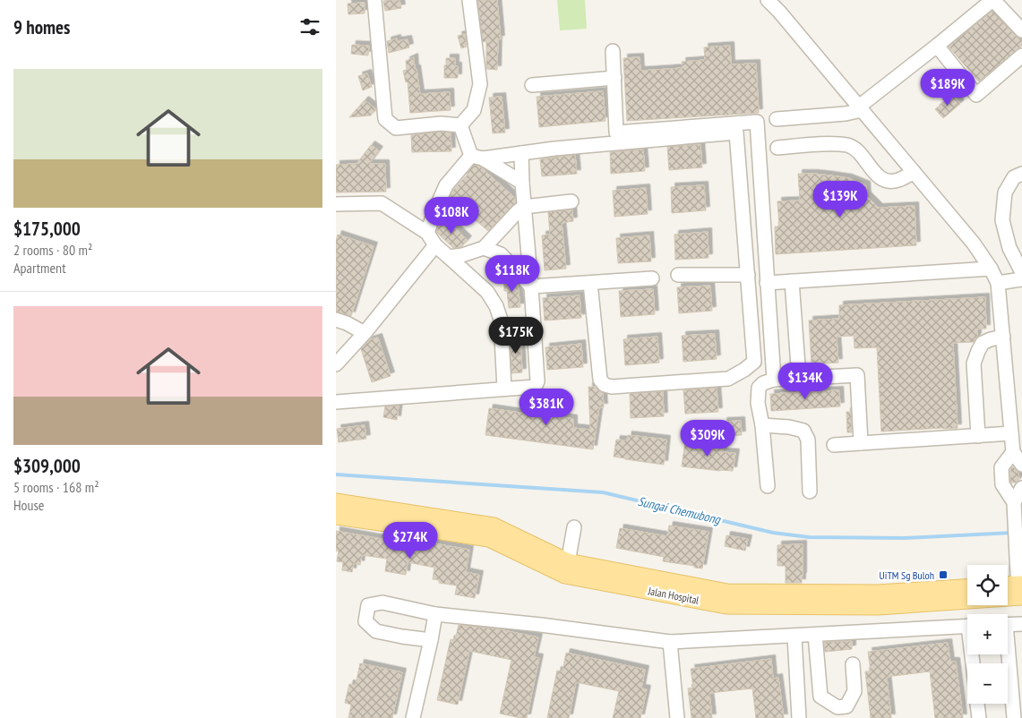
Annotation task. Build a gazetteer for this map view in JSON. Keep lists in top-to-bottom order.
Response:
{
  "streets": {
    "main road": ["Jalan Hospital"]
  },
  "water": ["Sungai Chemubong"],
  "places": {
    "transit": ["UiTM Sg Buloh"]
  },
  "page": {
    "heading": "9 homes",
    "list": [
      {
        "name": "$175,000",
        "note": "2 rooms · 80 m² · Apartment"
      },
      {
        "name": "$309,000",
        "note": "5 rooms · 168 m² · House"
      }
    ],
    "price": [
      "$189K",
      "$139K",
      "$108K",
      "$118K",
      "$175K",
      "$134K",
      "$381K",
      "$309K",
      "$274K"
    ],
    "map_buttons": ["+", "−"]
  }
}
